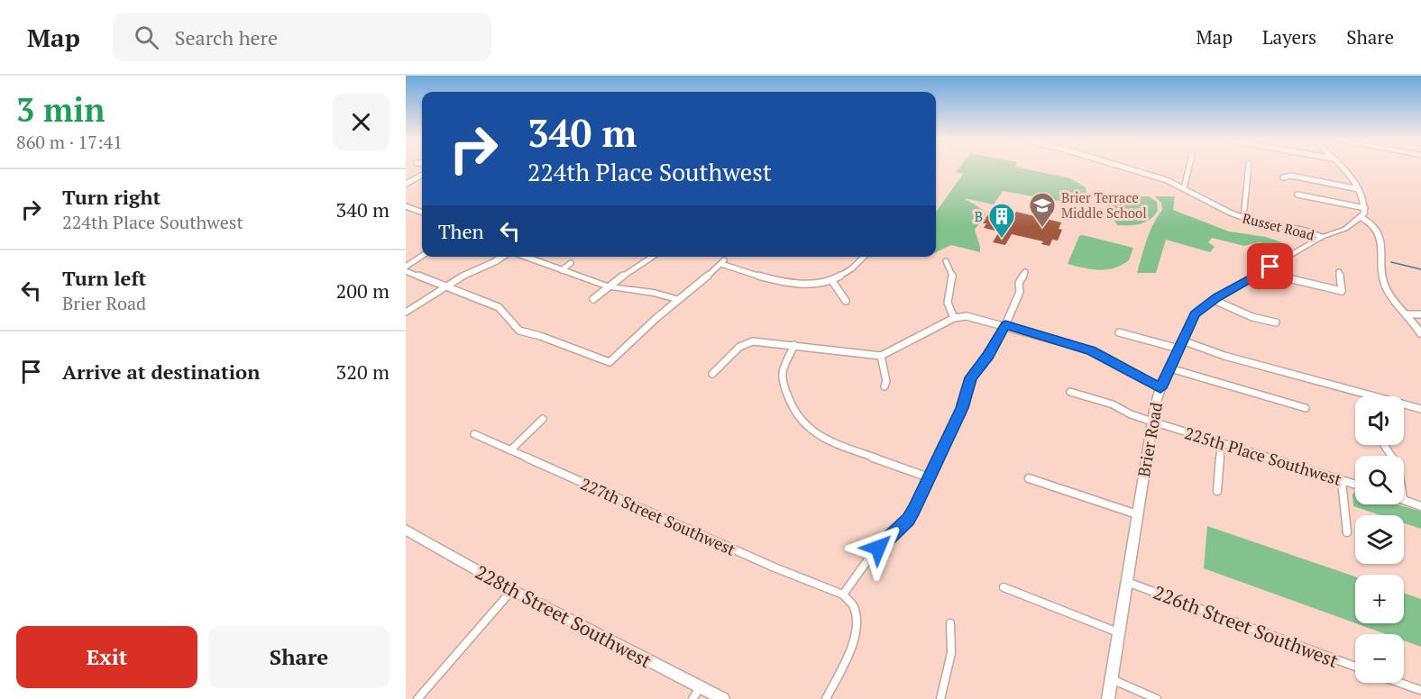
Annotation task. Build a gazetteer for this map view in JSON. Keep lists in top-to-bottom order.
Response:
{
  "streets": {
    "main road": ["Brier Road", "228th Street Southwest"],
    "street": [
      "Russet Road",
      "225th Place Southwest",
      "227th Street Southwest",
      "226th Street Southwest"
    ]
  },
  "crossings": [
    ["Russet Road", "Brier Road"],
    ["Brier Road", "225th Place Southwest"],
    ["Brier Road", "226th Street Southwest"]
  ],
  "places": {
    "school or university": ["Brier Terrace Middle School"],
    "building": ["B"]
  },
  "page": {
    "header": "Map",
    "search": "Search here",
    "nav": ["Map", "Layers", "Share"],
    "heading": ["3 min", "860 m · 17:41"],
    "turn": ["340 m", "224th Place Southwest"],
    "list": [
      {
        "name": "Turn right",
        "note": "224th Place Southwest",
        "value": "340 m"
      },
      {
        "name": "Turn left",
        "note": "Brier Road",
        "value": "200 m"
      },
      {
        "name": "Arrive at destination",
        "value": "320 m"
      }
    ],
    "then": "Then",
    "map_buttons": ["+", "−"],
    "buttons": ["Exit", "Share"]
  }
}
